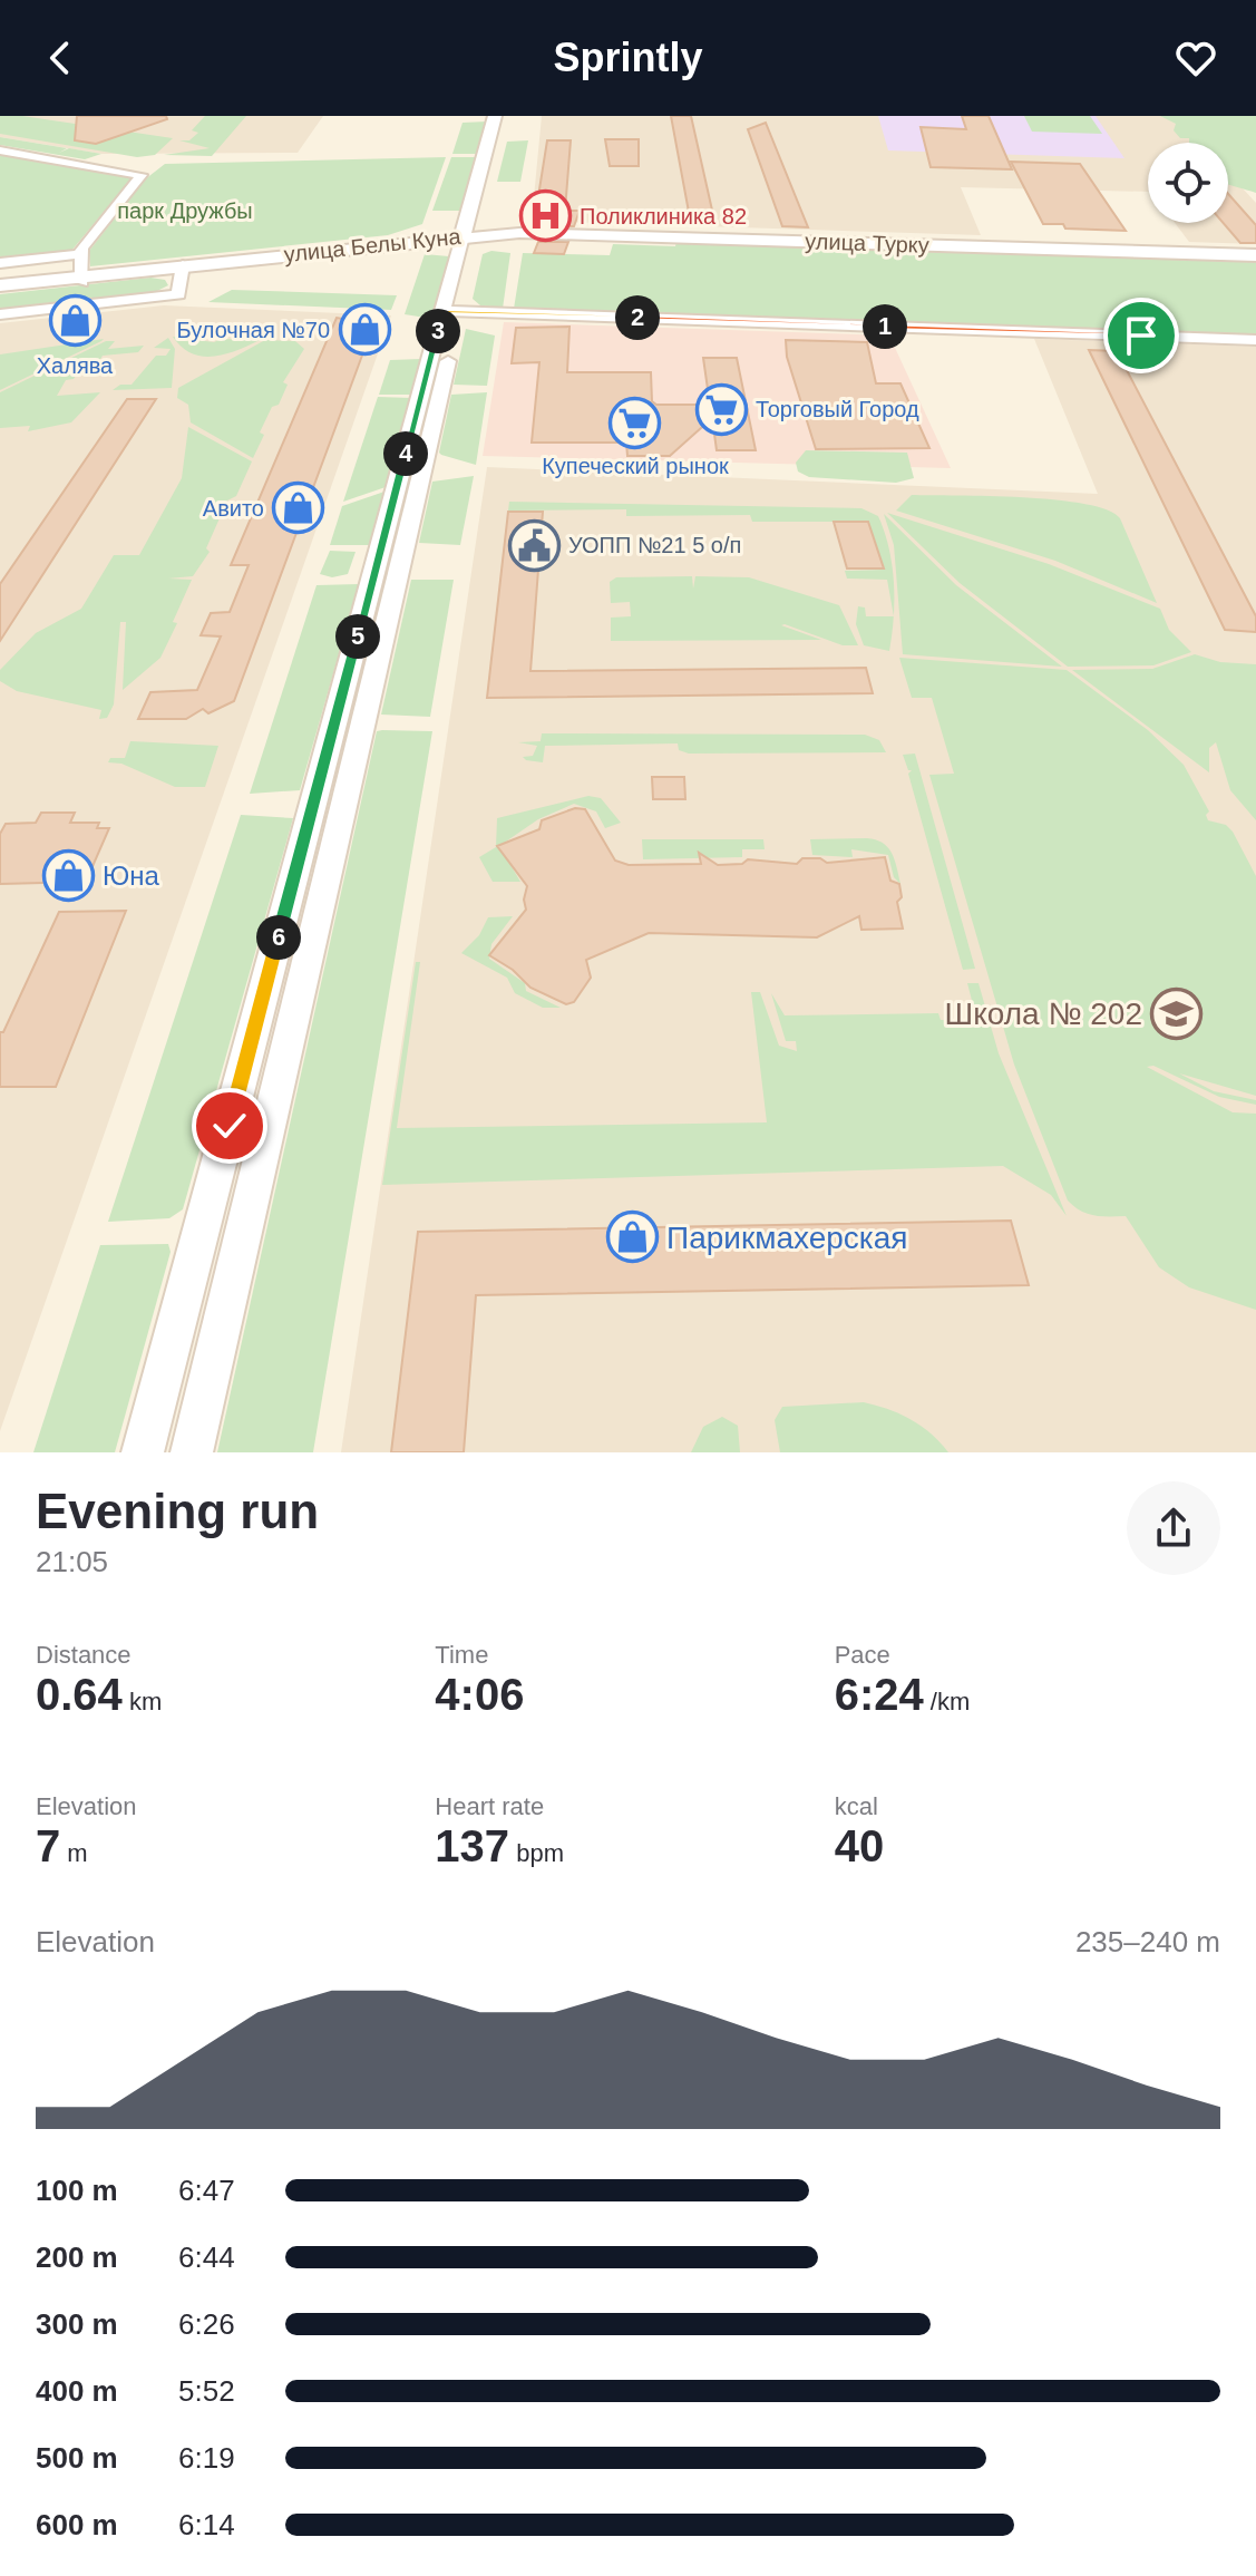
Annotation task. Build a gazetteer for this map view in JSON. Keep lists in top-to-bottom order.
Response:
{
  "streets": {
    "street": ["улица Турку", "улица Белы Куна"]
  },
  "crossings": [
    ["улица Турку", "улица Белы Куна"]
  ],
  "parks": ["парк Дружбы"],
  "places": {
    "hospital": ["Поликлиника 82"],
    "shop": [
      "Халява",
      "Булочная №70",
      "Авито",
      "Юна",
      "Парикмахерская"
    ],
    "supermarket": ["Торговый Город", "Купеческий рынок"],
    "public building": ["УОПП №21 5 о/п"],
    "school or university": ["Школа № 202"]
  },
  "page": {
    "header": "Sprintly",
    "pins": [
      "2",
      "1",
      "3",
      "4",
      "5",
      "6"
    ],
    "heading": ["Evening run", "21:05"],
    "stats": [
      ["Distance", "0.64 km"],
      ["Time", "4:06"],
      ["Pace", "6:24 /km"],
      ["Elevation", "7 m"],
      ["Heart rate", "137 bpm"],
      ["kcal", "40"]
    ],
    "chart": ["Elevation", "235–240 m"],
    "list": [
      {
        "name": "100 m",
        "note": "6:47"
      },
      {
        "name": "200 m",
        "note": "6:44"
      },
      {
        "name": "300 m",
        "note": "6:26"
      },
      {
        "name": "400 m",
        "note": "5:52"
      },
      {
        "name": "500 m",
        "note": "6:19"
      },
      {
        "name": "600 m",
        "note": "6:14"
      }
    ]
  }
}
